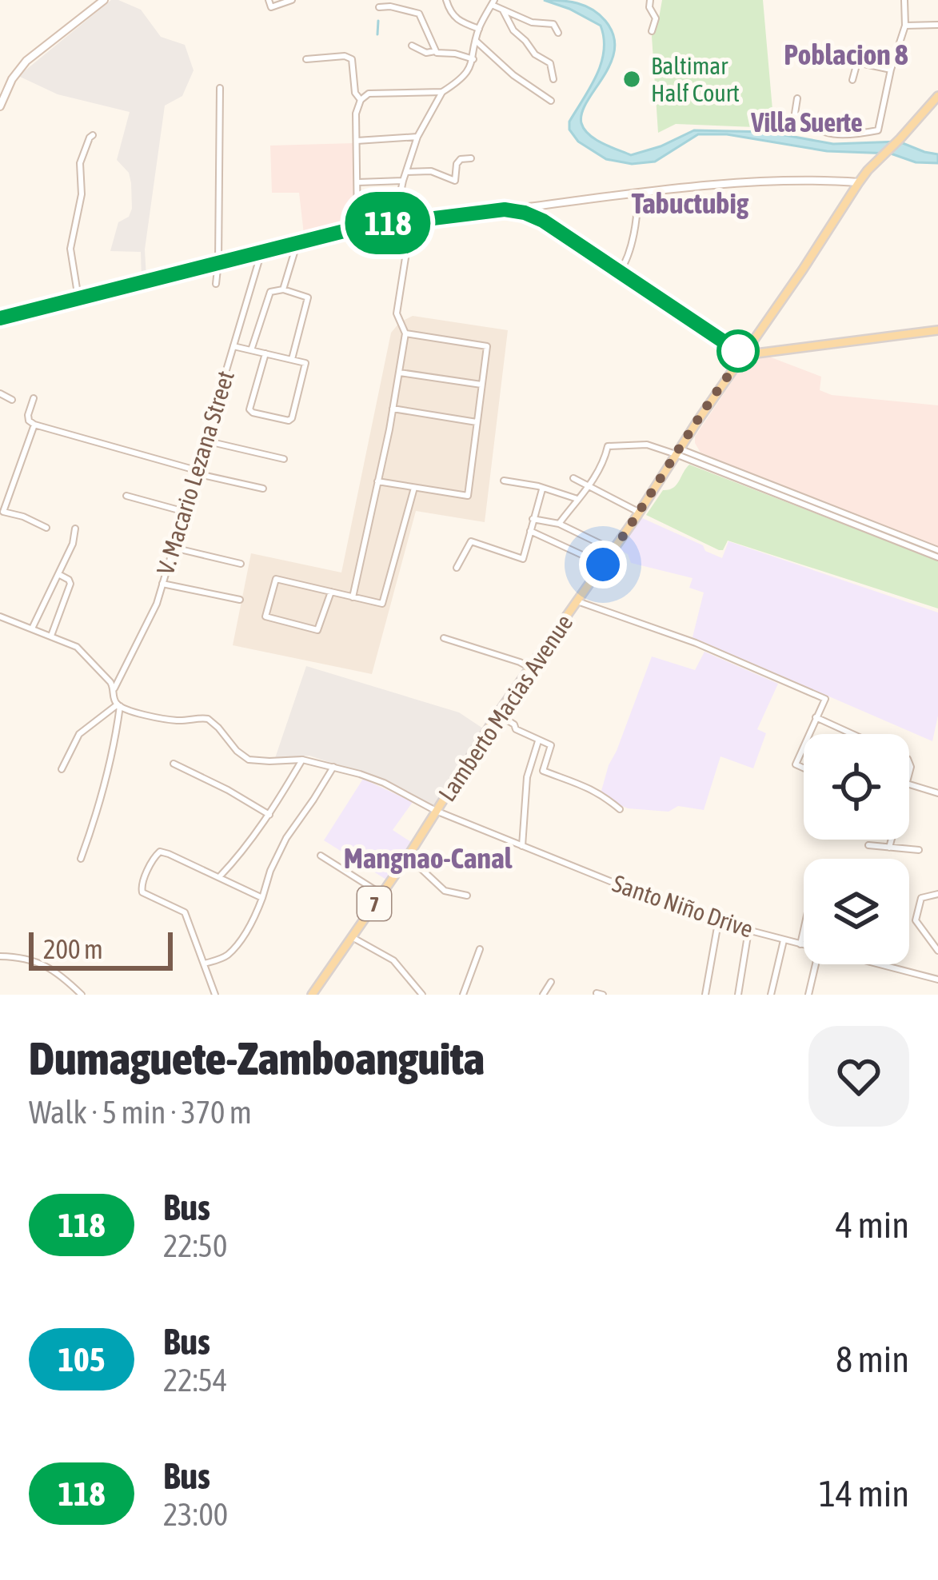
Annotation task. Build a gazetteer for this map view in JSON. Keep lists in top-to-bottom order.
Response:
{
  "streets": {
    "main road": ["Lamberto Macias Avenue", "7"],
    "street": ["V. Macario Lezana Street", "Santo Niño Drive"]
  },
  "crossings": [
    ["Lamberto Macias Avenue", "7"],
    ["Lamberto Macias Avenue", "Santo Niño Drive"]
  ],
  "districts": [
    "Poblacion 8",
    "Villa Suerte",
    "Tabuctubig",
    "Mangnao-Canal"
  ],
  "places": ["Baltimar Half Court"],
  "lines": ["bus line 118"],
  "scale_bar": "200 m",
  "page": {
    "on_map": "118",
    "scale": "200 m",
    "heading": ["Dumaguete-Zamboanguita", "Walk · 5 min · 370 m"],
    "list": [
      {
        "mark": "118",
        "name": "Bus",
        "note": "22:50",
        "value": "4 min"
      },
      {
        "mark": "105",
        "name": "Bus",
        "note": "22:54",
        "value": "8 min"
      },
      {
        "mark": "118",
        "name": "Bus",
        "note": "23:00",
        "value": "14 min"
      }
    ]
  }
}
